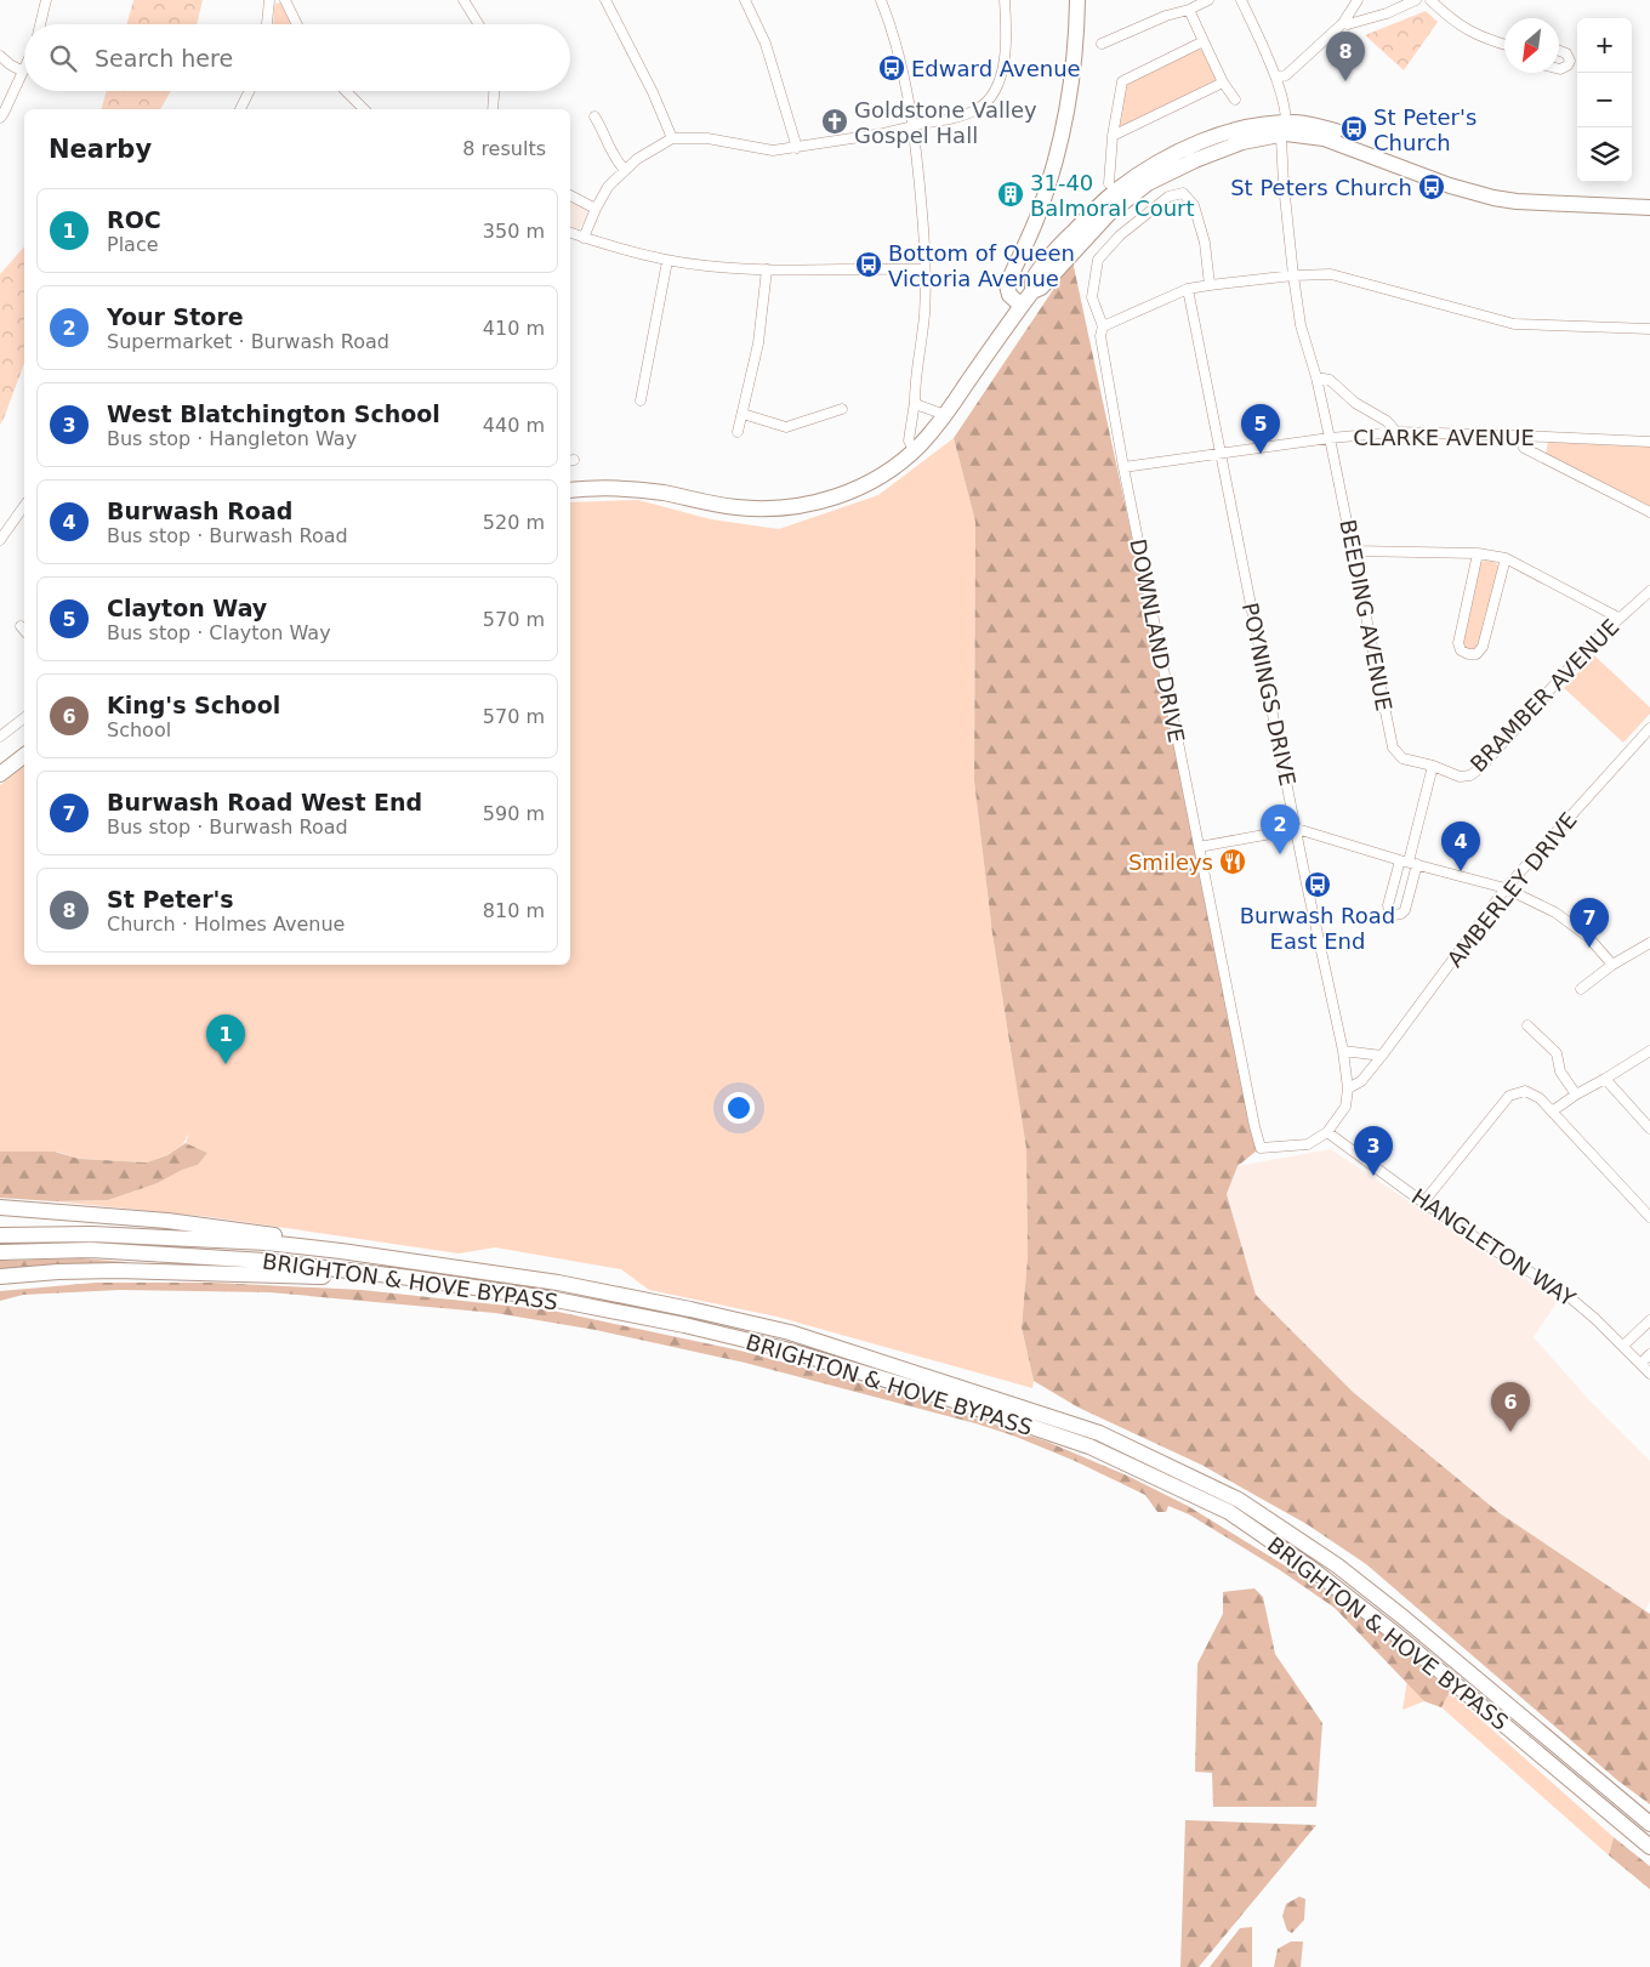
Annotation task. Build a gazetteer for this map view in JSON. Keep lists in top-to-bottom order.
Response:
{
  "streets": {
    "main road": ["BRIGHTON & HOVE BYPASS"],
    "street": [
      "CLARKE AVENUE",
      "BEEDING AVENUE",
      "DOWNLAND DRIVE",
      "POYNINGS DRIVE",
      "BRAMBER AVENUE",
      "AMBERLEY DRIVE",
      "HANGLETON WAY"
    ]
  },
  "crossings": [
    ["CLARKE AVENUE", "BEEDING AVENUE"],
    ["BEEDING AVENUE", "BRAMBER AVENUE"],
    ["DOWNLAND DRIVE", "POYNINGS DRIVE"],
    ["DOWNLAND DRIVE", "HANGLETON WAY"],
    ["POYNINGS DRIVE", "AMBERLEY DRIVE"],
    ["POYNINGS DRIVE", "HANGLETON WAY"]
  ],
  "places": {
    "bus stop": [
      "Edward Avenue",
      "St Peter's Church",
      "St Peters Church",
      "Bottom of Queen Victoria Avenue",
      "Burwash Road East End"
    ],
    "church": ["Goldstone Valley Gospel Hall"],
    "building": ["31-40 Balmoral Court"],
    "restaurant": ["Smileys"]
  },
  "north": "bottom left",
  "page": {
    "map_buttons": ["+", "−"],
    "search": "Search here",
    "pins": [
      "8",
      "5",
      "2",
      "4",
      "7",
      "1",
      "3",
      "6"
    ],
    "heading": ["Nearby", "8 results"],
    "list": [
      {
        "mark": "1",
        "name": "ROC",
        "note": "Place",
        "value": "350 m"
      },
      {
        "mark": "2",
        "name": "Your Store",
        "note": "Supermarket · Burwash Road",
        "value": "410 m"
      },
      {
        "mark": "3",
        "name": "West Blatchington School",
        "note": "Bus stop · Hangleton Way",
        "value": "440 m"
      },
      {
        "mark": "4",
        "name": "Burwash Road",
        "note": "Bus stop · Burwash Road",
        "value": "520 m"
      },
      {
        "mark": "5",
        "name": "Clayton Way",
        "note": "Bus stop · Clayton Way",
        "value": "570 m"
      },
      {
        "mark": "6",
        "name": "King's School",
        "note": "School",
        "value": "570 m"
      },
      {
        "mark": "7",
        "name": "Burwash Road West End",
        "note": "Bus stop · Burwash Road",
        "value": "590 m"
      },
      {
        "mark": "8",
        "name": "St Peter's",
        "note": "Church · Holmes Avenue",
        "value": "810 m"
      }
    ]
  }
}
